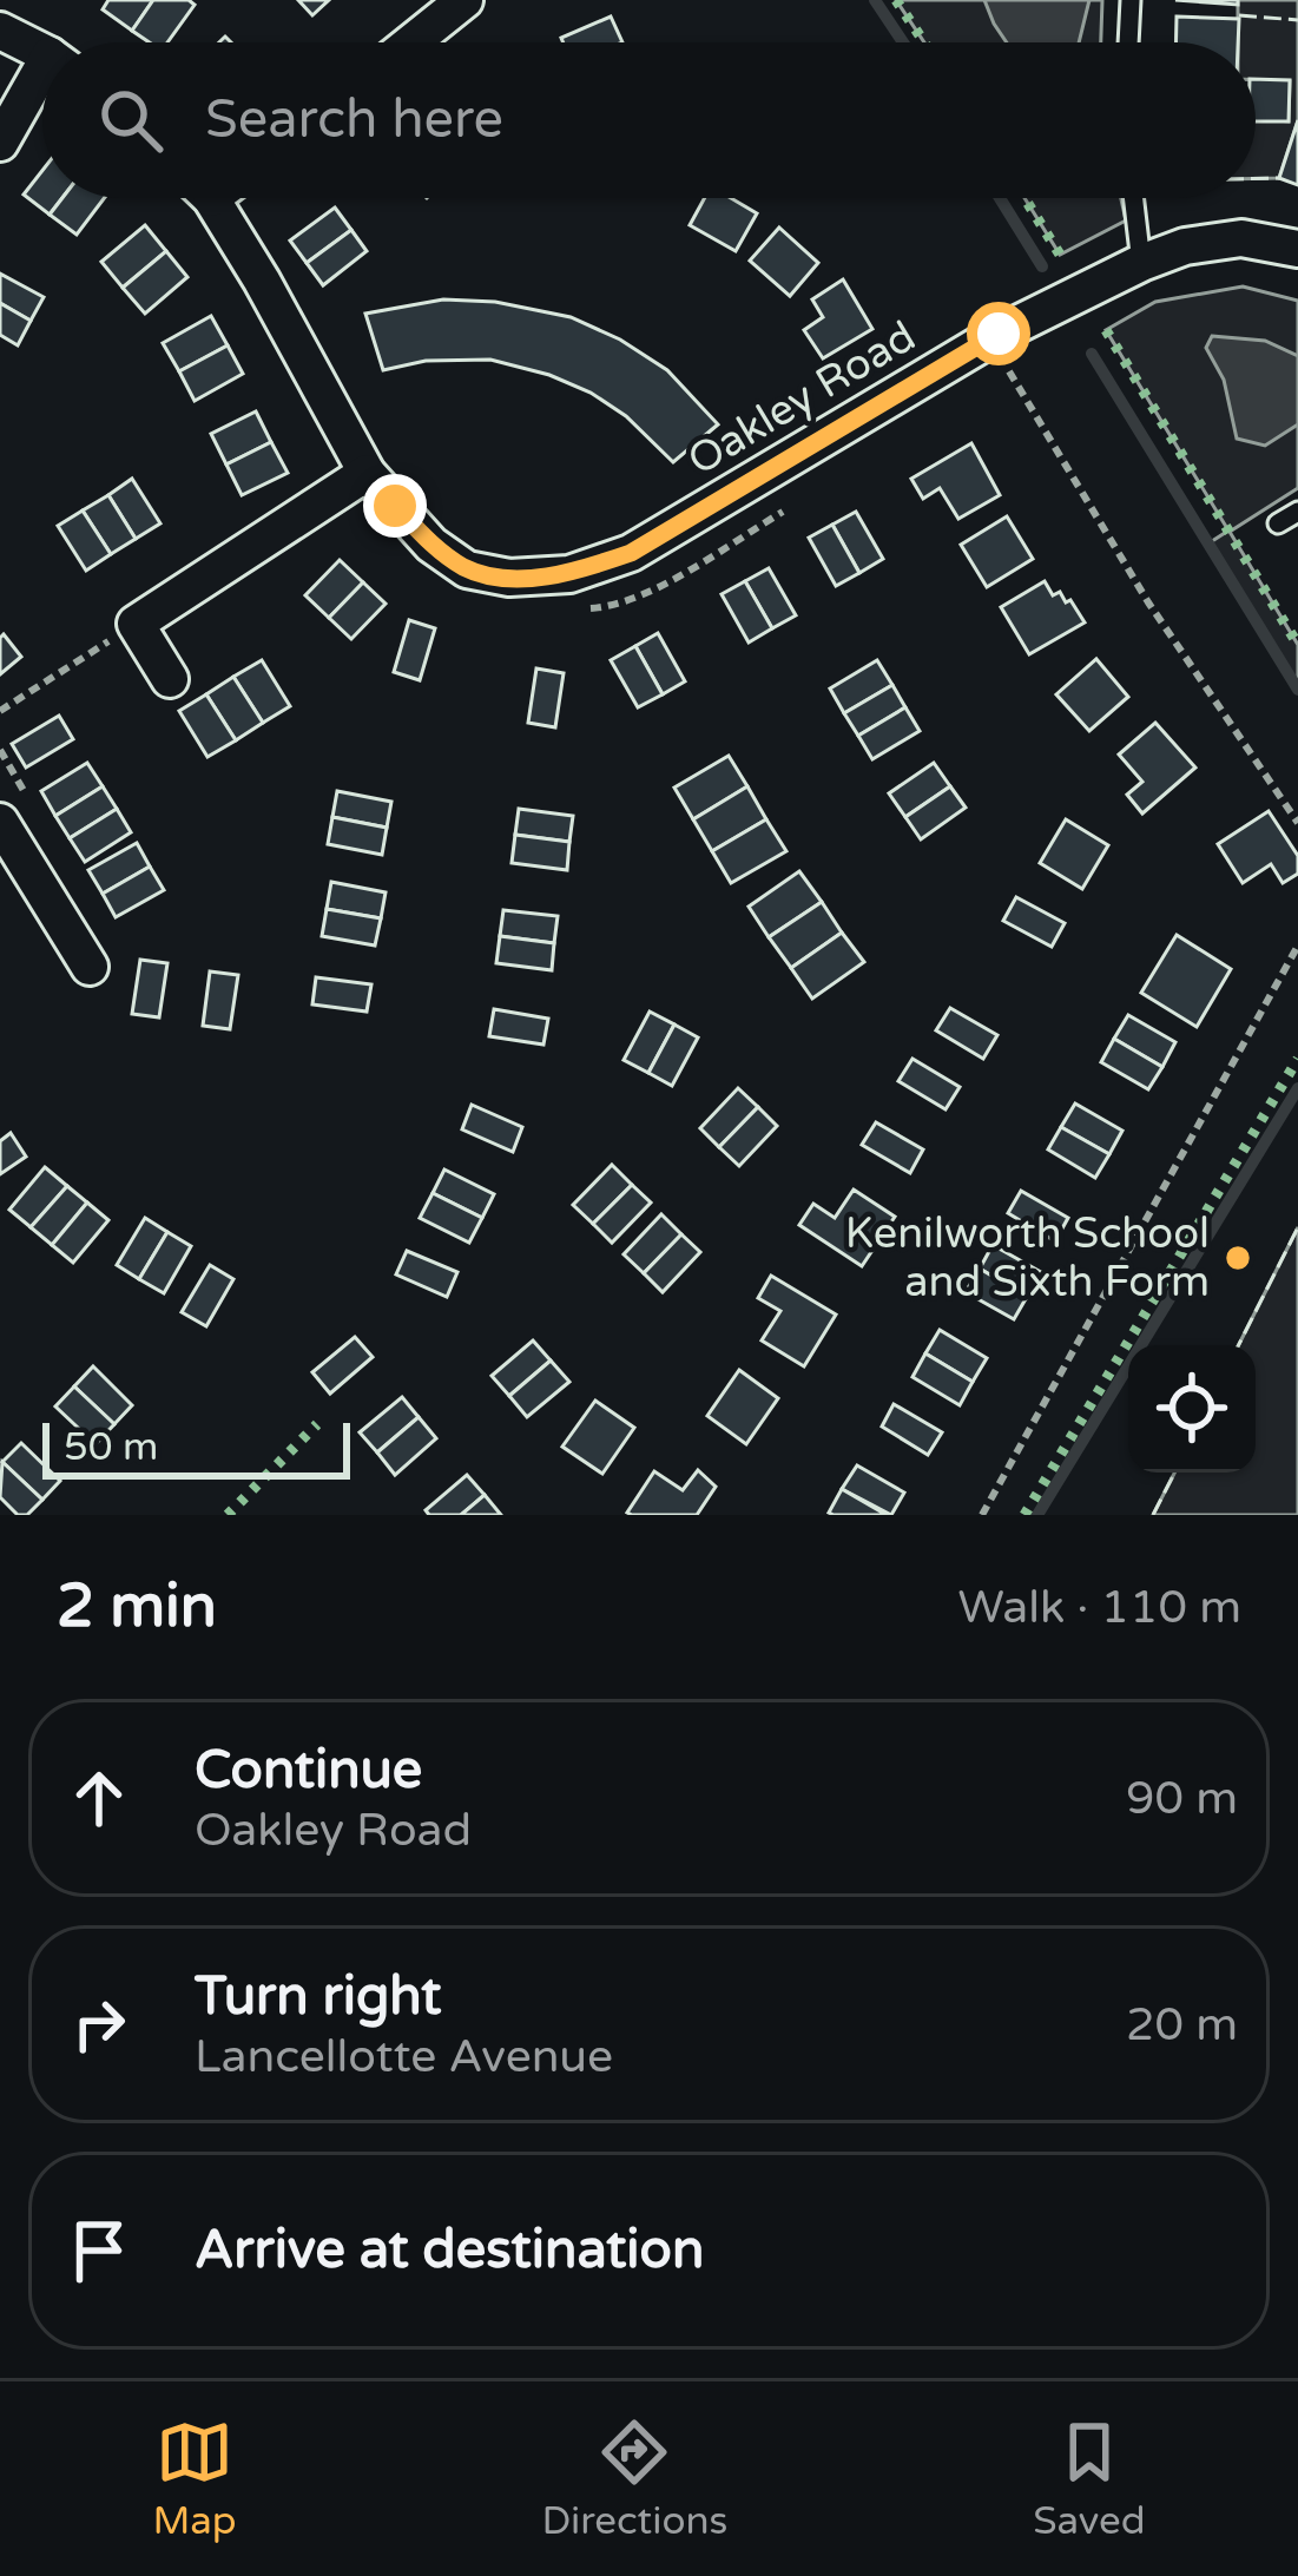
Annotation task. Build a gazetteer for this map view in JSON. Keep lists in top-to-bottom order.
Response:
{
  "streets": {
    "street": ["Oakley Road"]
  },
  "places": ["Kenilworth School and Sixth Form"],
  "scale_bar": "50 m",
  "page": {
    "search": "Search here",
    "scale": "50 m",
    "heading": ["2 min", "Walk · 110 m"],
    "list": [
      ["Continue", "Oakley Road", "90 m"],
      ["Turn right", "Lancellotte Avenue", "20 m"],
      "Arrive at destination"
    ],
    "nav": ["Map", "Directions", "Saved"]
  }
}
